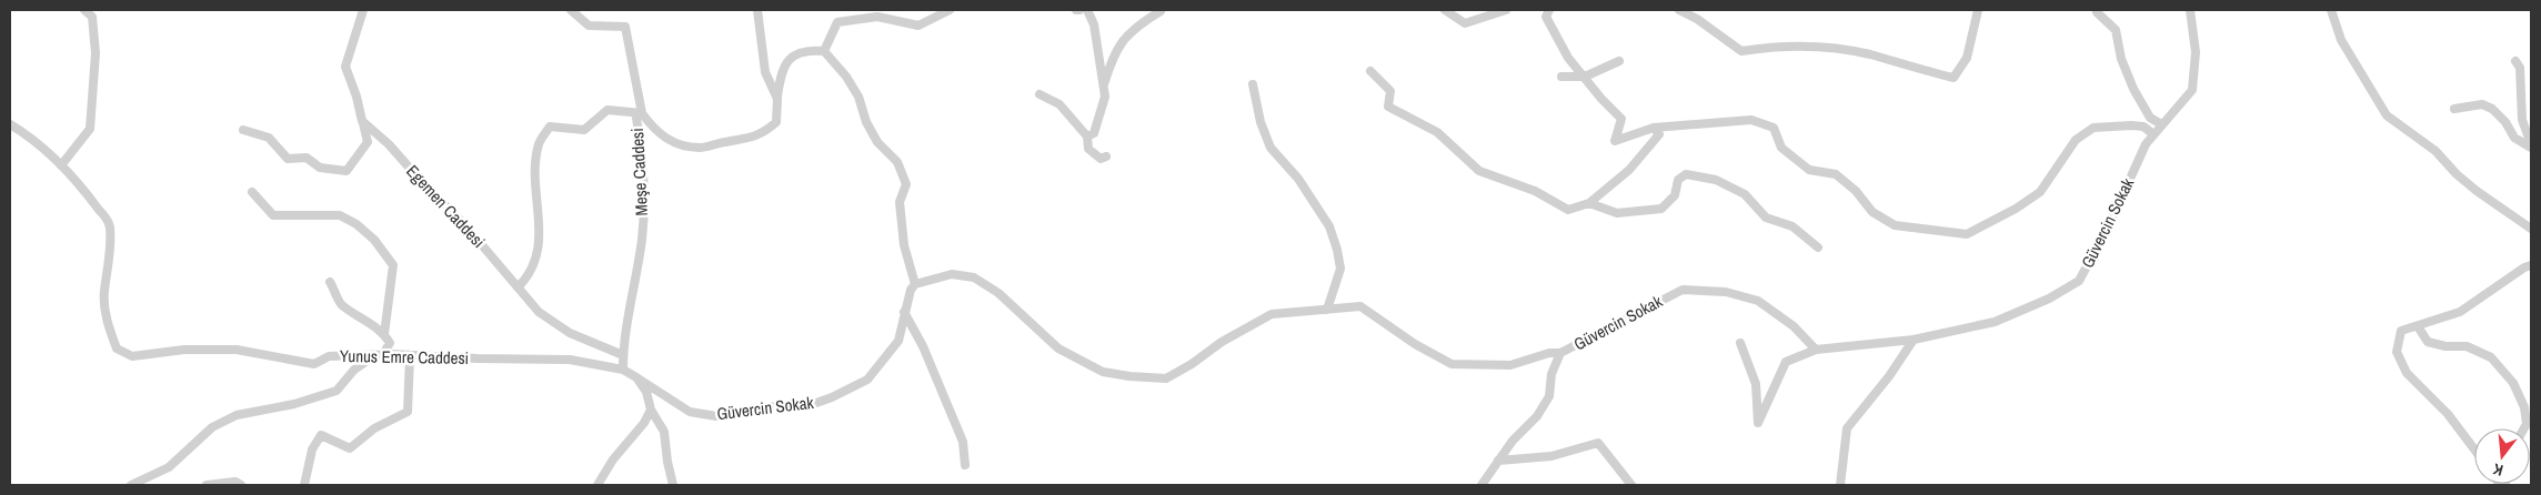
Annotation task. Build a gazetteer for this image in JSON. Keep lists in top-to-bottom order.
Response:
{
  "streets": {
    "street": [
      "Meşe Caddesi",
      "Egemen Caddesi",
      "Güvercin Sokak",
      "Yunus Emre Caddesi"
    ]
  },
  "crossings": [
    ["Meşe Caddesi", "Egemen Caddesi"],
    ["Meşe Caddesi", "Yunus Emre Caddesi"],
    ["Güvercin Sokak", "Yunus Emre Caddesi"]
  ],
  "north": "bottom"
}
